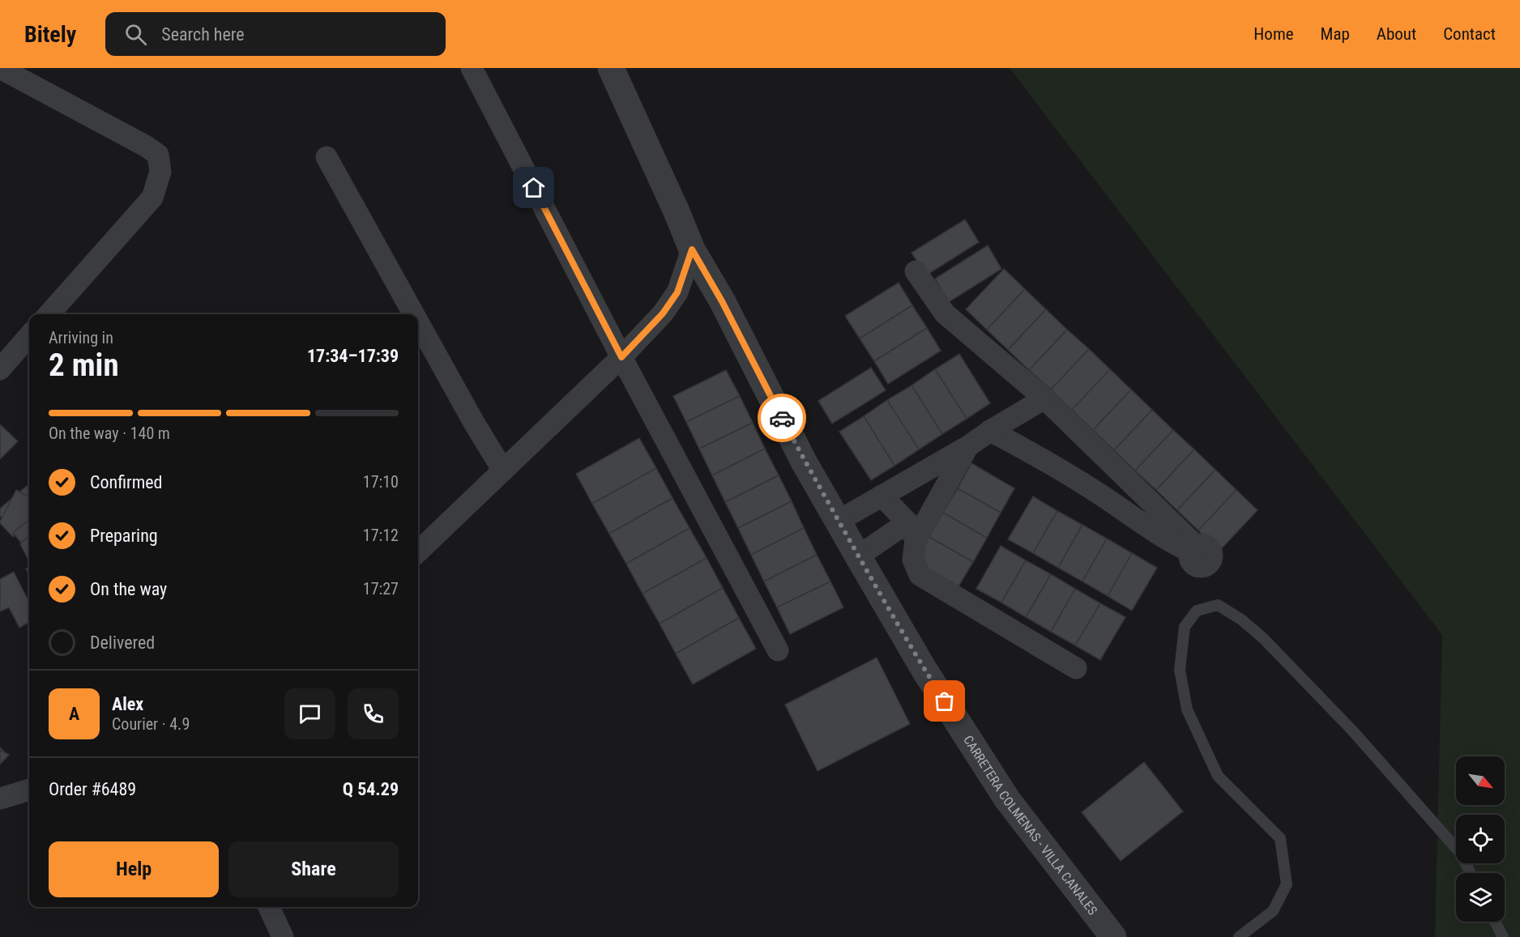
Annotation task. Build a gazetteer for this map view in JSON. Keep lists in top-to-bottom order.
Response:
{
  "streets": {
    "street": ["CARRETERA COLMENAS - VILLA CANALES"]
  },
  "north": "bottom right",
  "page": {
    "header": "Bitely",
    "search": "Search here",
    "nav": [
      "Home",
      "Map",
      "About",
      "Contact"
    ],
    "heading": ["2 min", "Arriving in", "17:34–17:39"],
    "panel": [
      "Alex",
      "Courier · 4.9",
      "Order #6489",
      "Q 54.29"
    ],
    "bar": "On the way · 140 m",
    "list": [
      ["Confirmed", "17:10"],
      ["Preparing", "17:12"],
      ["On the way", "17:27"],
      "Delivered"
    ],
    "round": "A",
    "buttons": ["Help", "Share"]
  }
}
